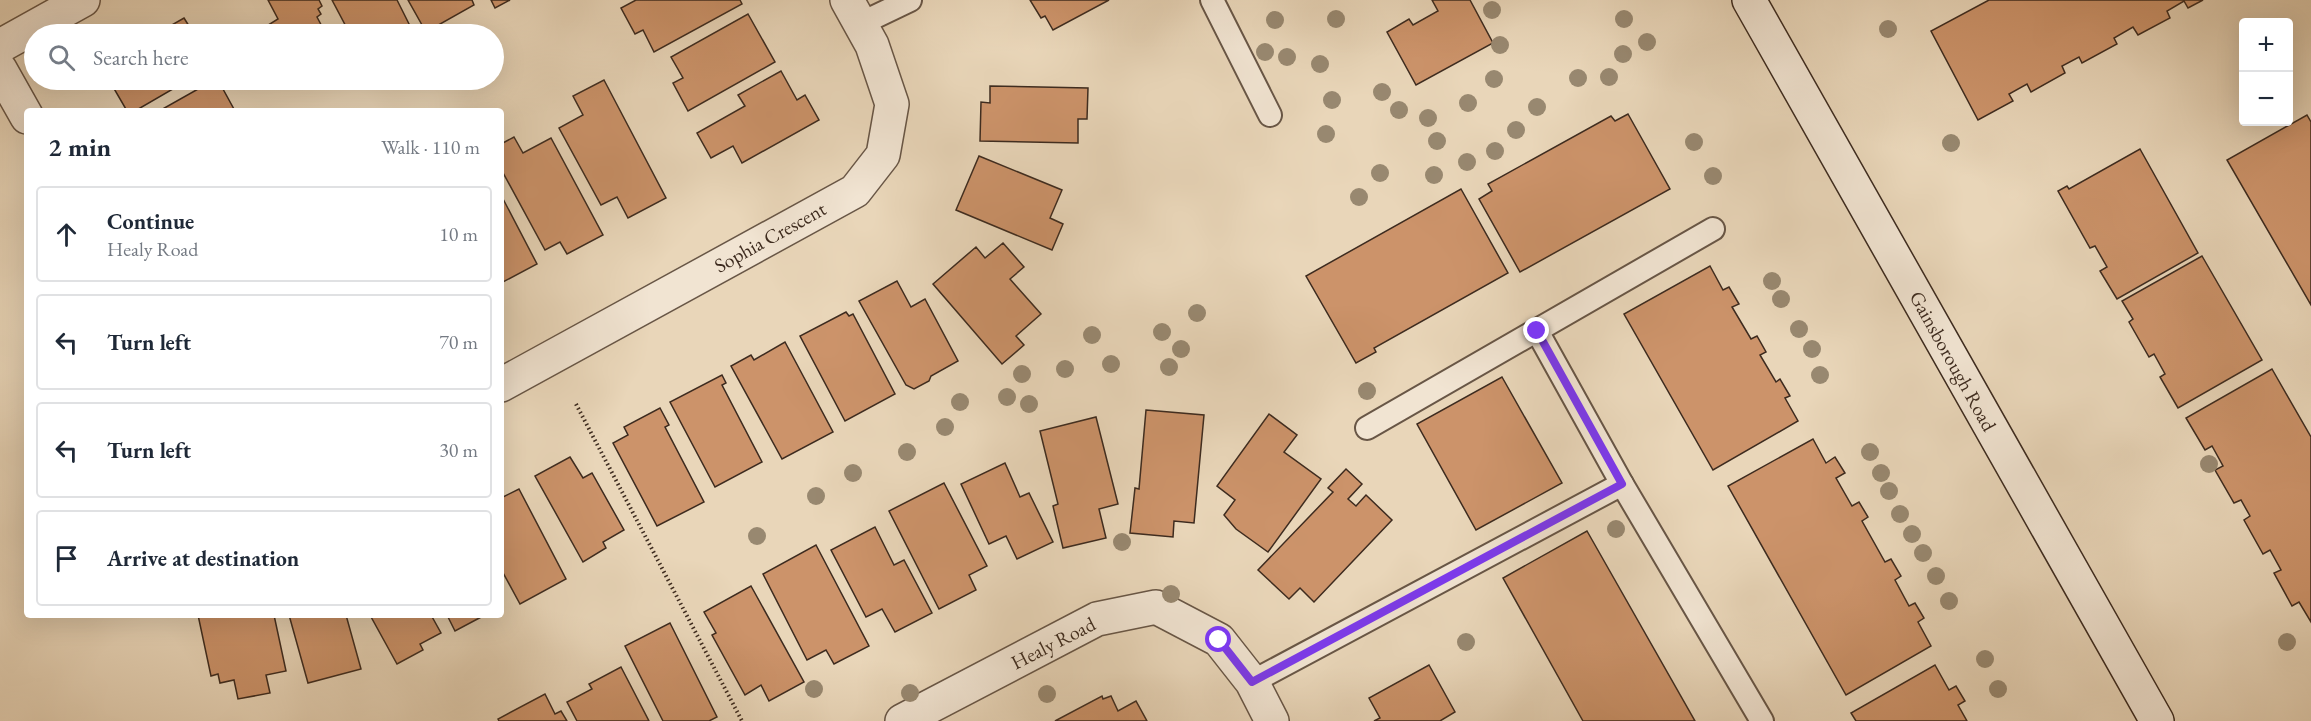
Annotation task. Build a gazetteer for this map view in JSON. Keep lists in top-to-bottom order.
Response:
{
  "streets": {
    "street": ["Sophia Crescent", "Gainsborough Road", "Healy Road"]
  },
  "page": {
    "map_buttons": ["+", "−"],
    "search": "Search here",
    "heading": ["2 min", "Walk · 110 m"],
    "list": [
      ["Continue", "Healy Road", "10 m"],
      ["Turn left", "70 m"],
      ["Turn left", "30 m"],
      "Arrive at destination"
    ]
  }
}
